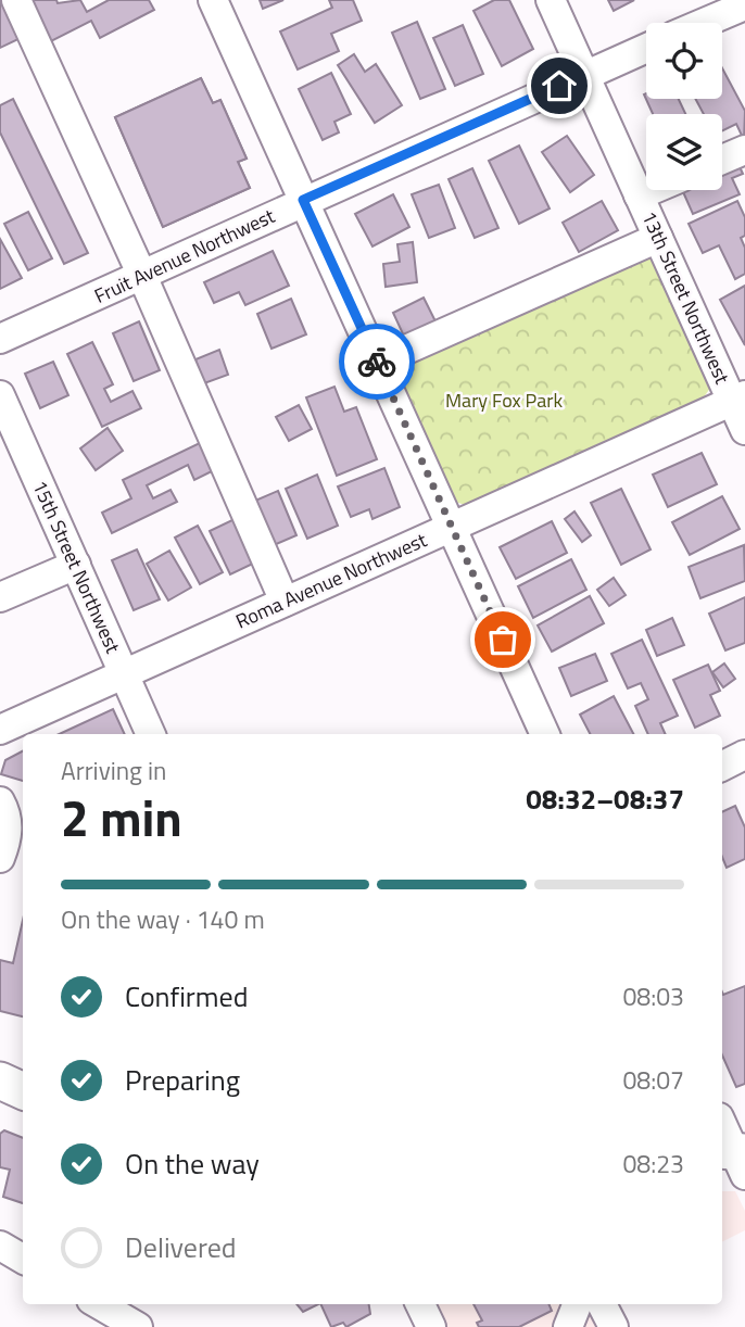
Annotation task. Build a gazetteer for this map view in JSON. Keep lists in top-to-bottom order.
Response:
{
  "streets": {
    "street": [
      "Fruit Avenue Northwest",
      "13th Street Northwest",
      "15th Street Northwest",
      "Roma Avenue Northwest"
    ]
  },
  "crossings": [
    ["Fruit Avenue Northwest", "13th Street Northwest"],
    ["13th Street Northwest", "Roma Avenue Northwest"],
    ["15th Street Northwest", "Roma Avenue Northwest"]
  ],
  "parks": ["Mary Fox Park"],
  "page": {
    "heading": ["2 min", "Arriving in", "08:32–08:37"],
    "bar": "On the way · 140 m",
    "list": [
      ["Confirmed", "08:03"],
      ["Preparing", "08:07"],
      ["On the way", "08:23"],
      "Delivered"
    ]
  }
}
